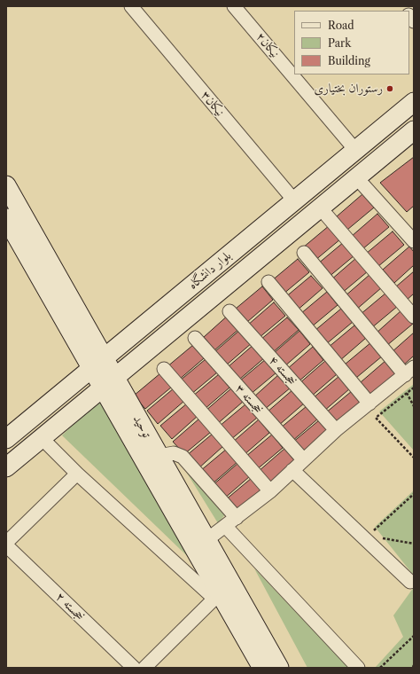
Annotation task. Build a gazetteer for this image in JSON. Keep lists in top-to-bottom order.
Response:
{
  "streets": {
    "main road": ["بلوار دانشگاه", "توحید"],
    "street": [
      "نیکان۲",
      "نیکان۳",
      "خجسته ۴",
      "خجسته ۳",
      "خجسته ۲"
    ]
  },
  "crossings": [
    ["نیکان۲", "بلوار دانشگاه"],
    ["نیکان۳", "بلوار دانشگاه"],
    ["بلوار دانشگاه", "توحید"]
  ],
  "places": ["رستوران بختیاری"],
  "legend": ["Road", "Park", "Building"]
}
